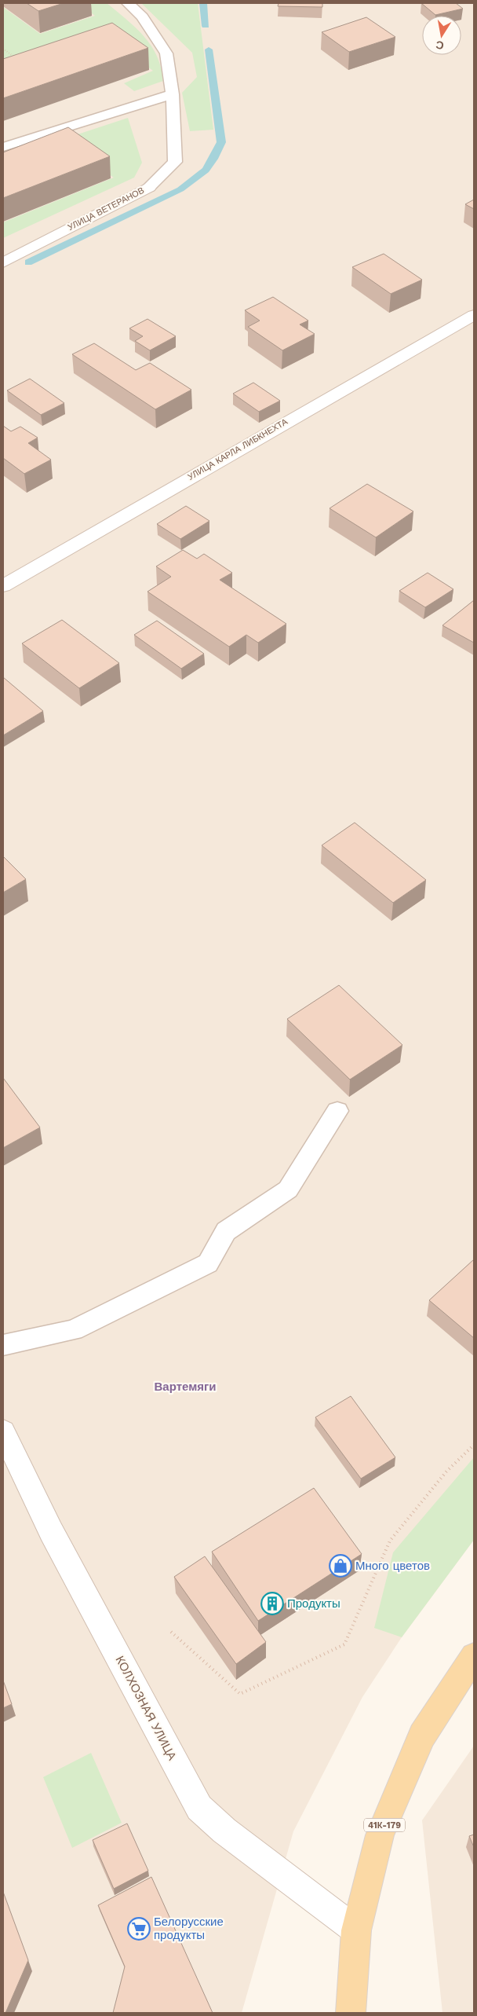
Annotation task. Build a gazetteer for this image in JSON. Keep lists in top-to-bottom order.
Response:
{
  "streets": {
    "main road": ["41К-179"],
    "street": ["УЛИЦА ВЕТЕРАНОВ", "УЛИЦА КАРЛА ЛИБКНЕХТА", "КОЛХОЗНАЯ УЛИЦА"]
  },
  "crossings": [
    ["КОЛХОЗНАЯ УЛИЦА", "41К-179"]
  ],
  "districts": ["Вартемяги"],
  "places": {
    "shop": ["Много цветов"],
    "building": ["Продукты"],
    "supermarket": ["Белорусские продукты"]
  },
  "north": "bottom"
}
